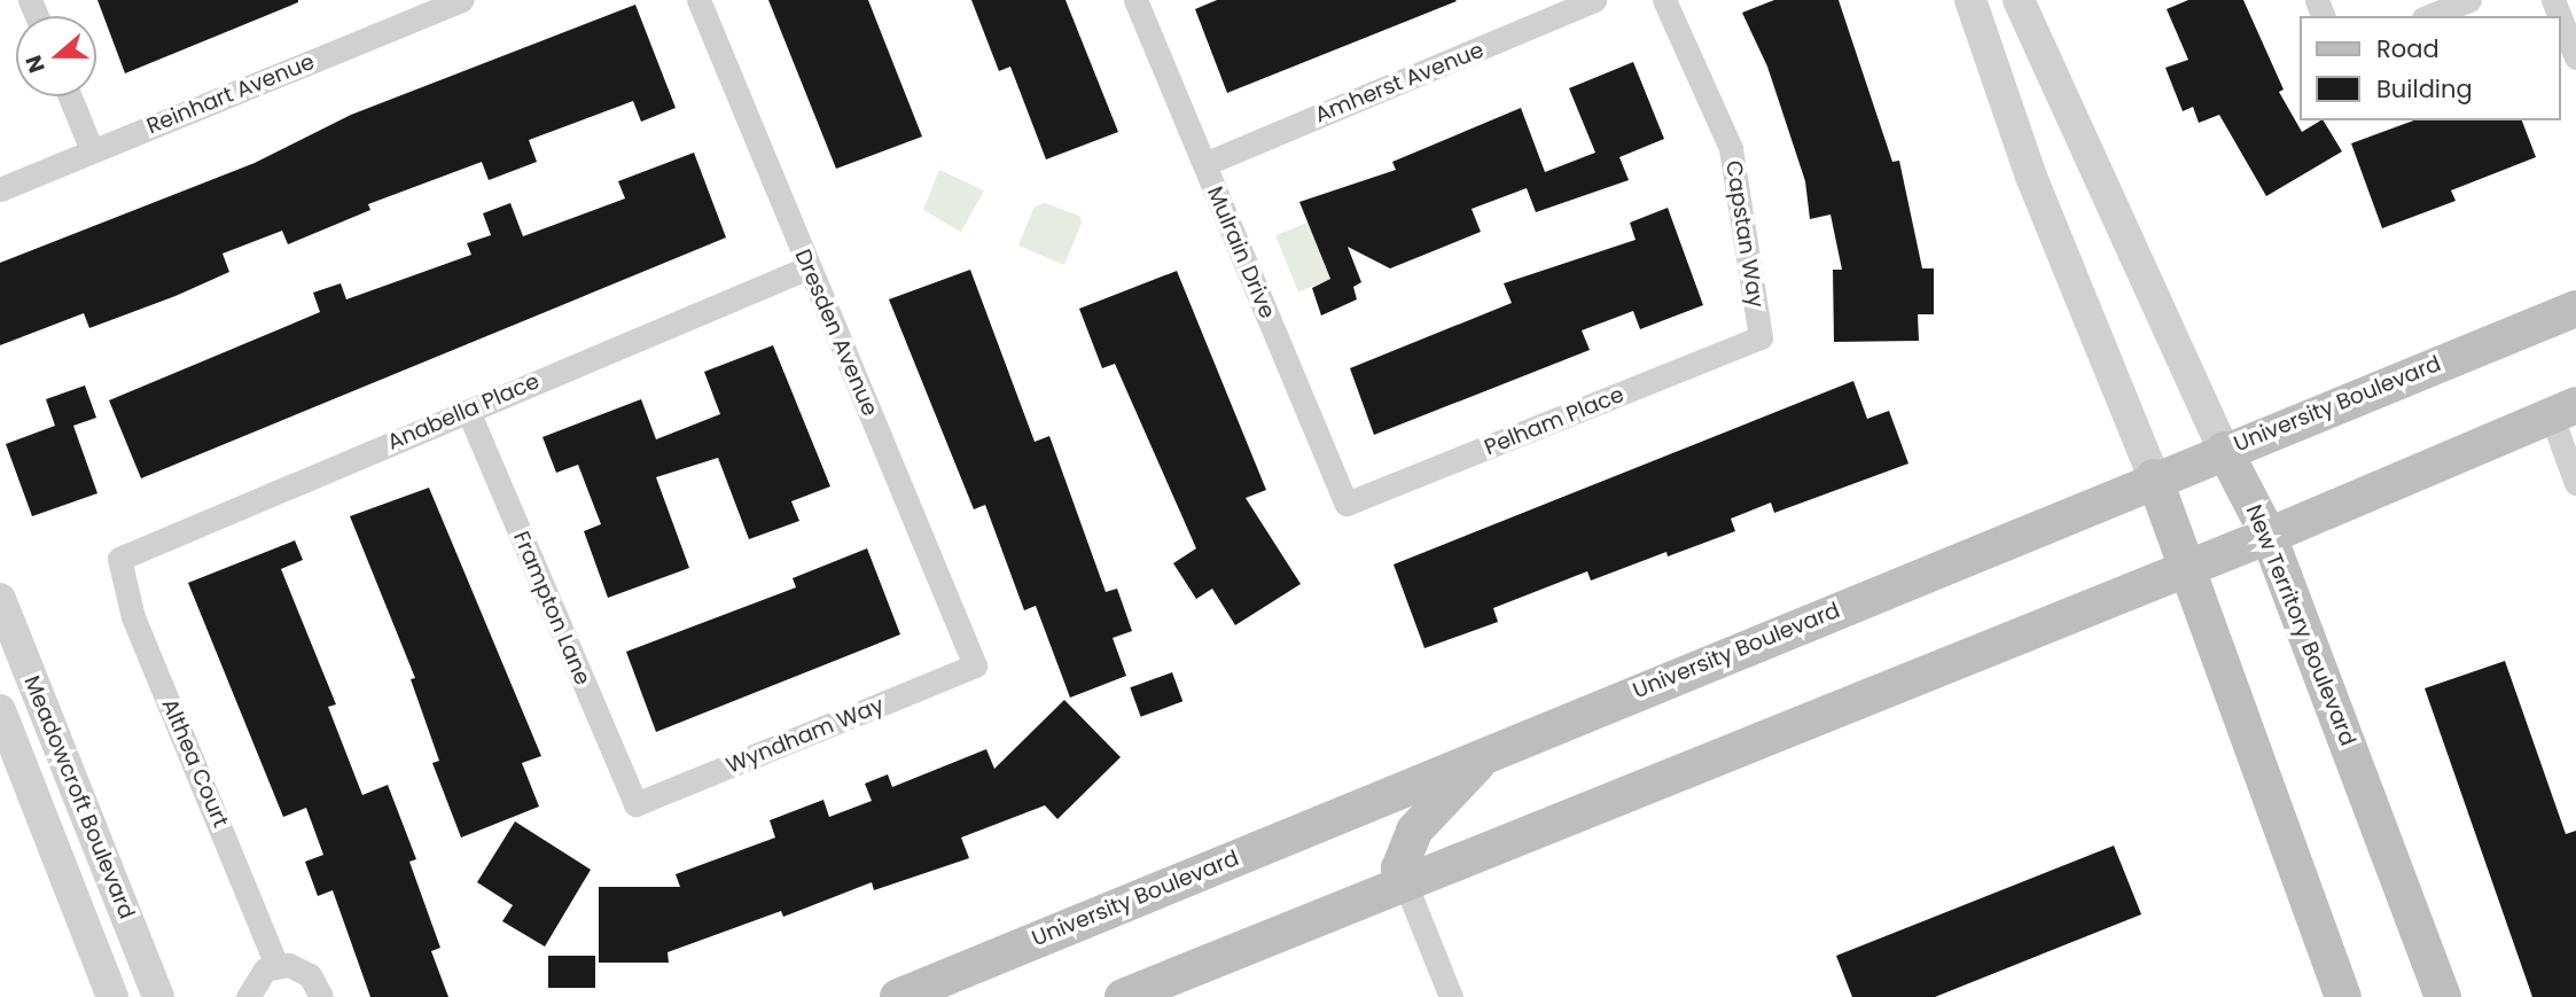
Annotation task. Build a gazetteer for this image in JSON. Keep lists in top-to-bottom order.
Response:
{
  "streets": {
    "main road": ["University Boulevard", "New Territory Boulevard"],
    "street": [
      "Amherst Avenue",
      "Reinhart Avenue",
      "Capstan Way",
      "Mulrain Drive",
      "Dresden Avenue",
      "Anabella Place",
      "Pelham Place",
      "Frampton Lane",
      "Wyndham Way",
      "Althea Court",
      "Meadowcroft Boulevard"
    ]
  },
  "crossings": [
    ["Amherst Avenue", "Mulrain Drive"],
    ["Capstan Way", "Pelham Place"],
    ["Mulrain Drive", "Pelham Place"],
    ["Dresden Avenue", "Anabella Place"],
    ["Dresden Avenue", "Wyndham Way"],
    ["University Boulevard", "New Territory Boulevard"],
    ["Anabella Place", "Frampton Lane"],
    ["Anabella Place", "Althea Court"],
    ["Frampton Lane", "Wyndham Way"]
  ],
  "legend": ["Road", "Building"],
  "north": "left"
}
